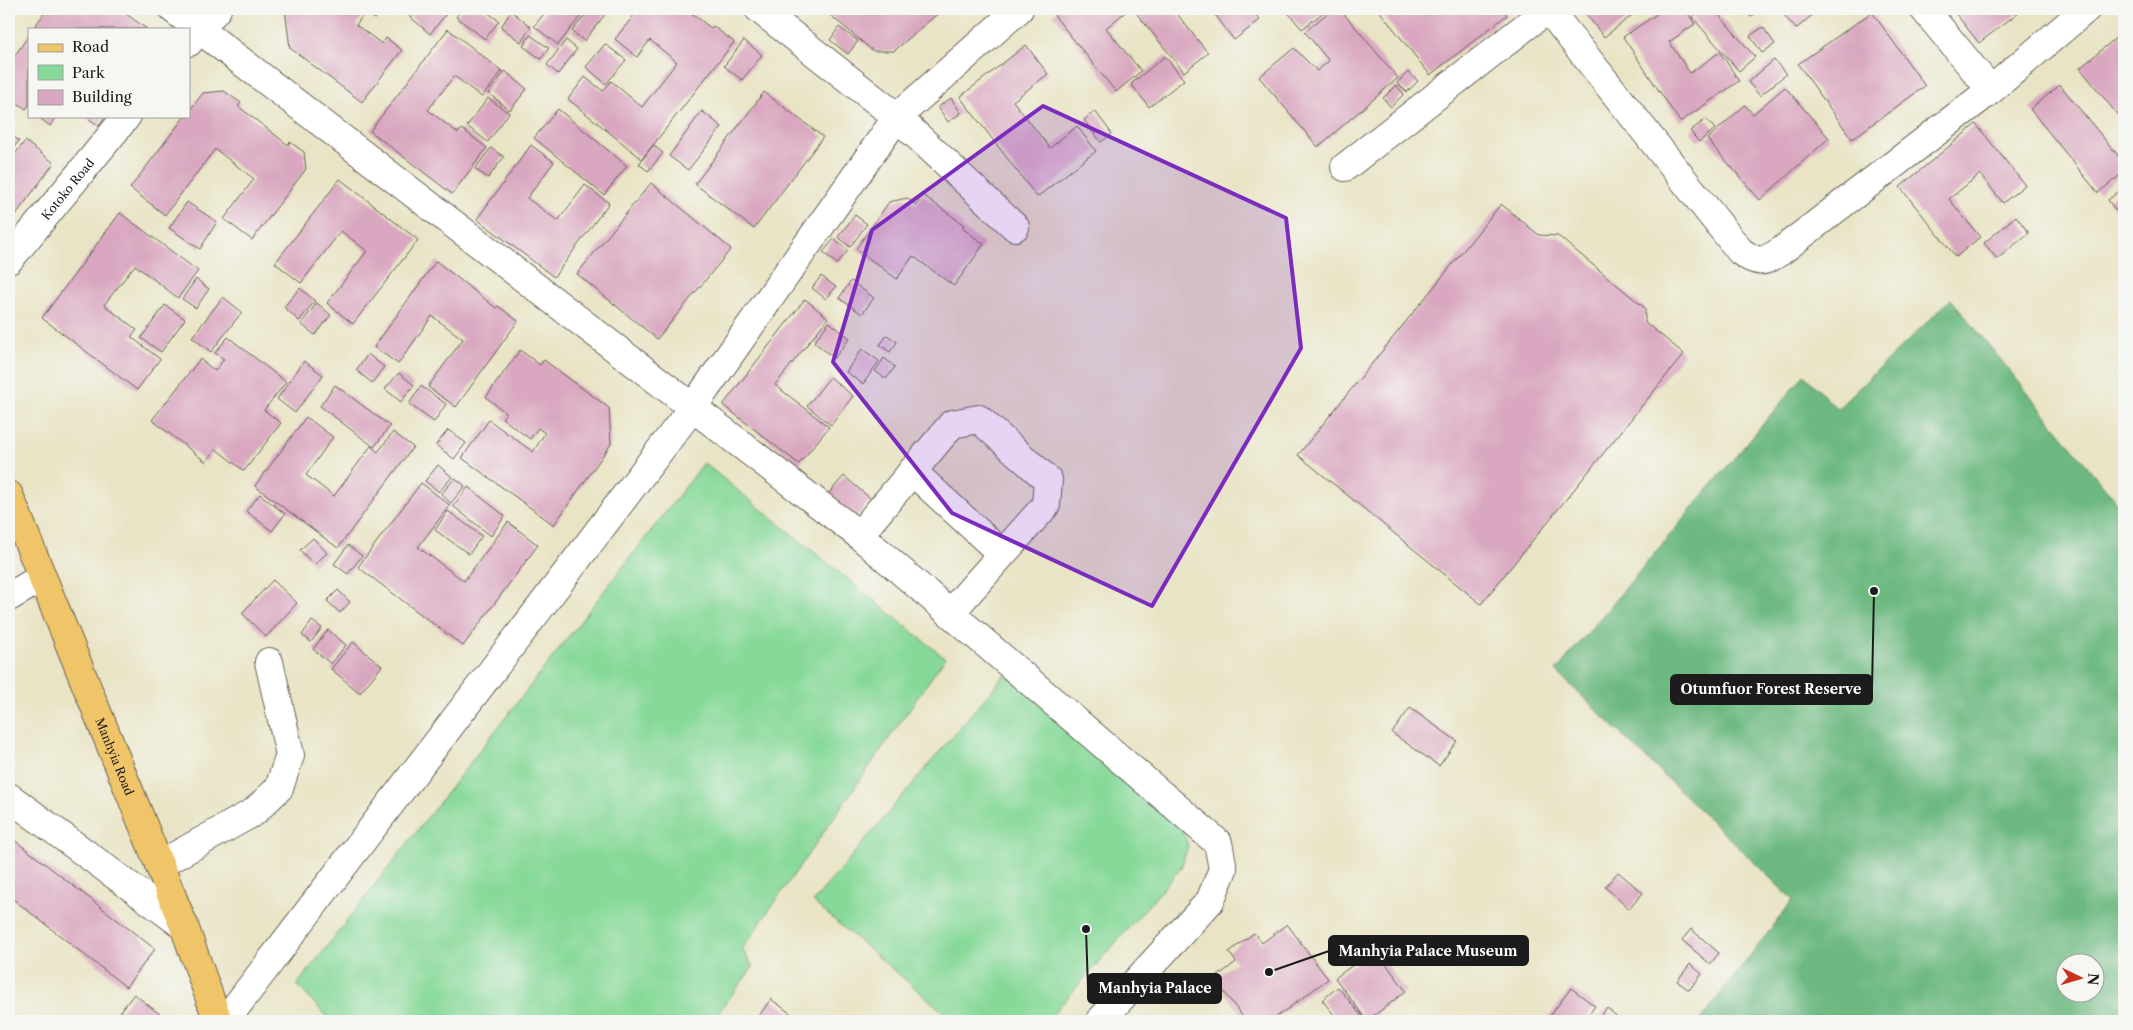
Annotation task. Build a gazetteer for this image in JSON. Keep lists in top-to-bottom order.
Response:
{
  "streets": {
    "main road": ["Manhyia Road"],
    "street": ["Kotoko Road"]
  },
  "places": ["Otumfuor Forest Reserve", "Manhyia Palace", "Manhyia Palace Museum"],
  "legend": ["Road", "Park", "Building"],
  "north": "right"
}
